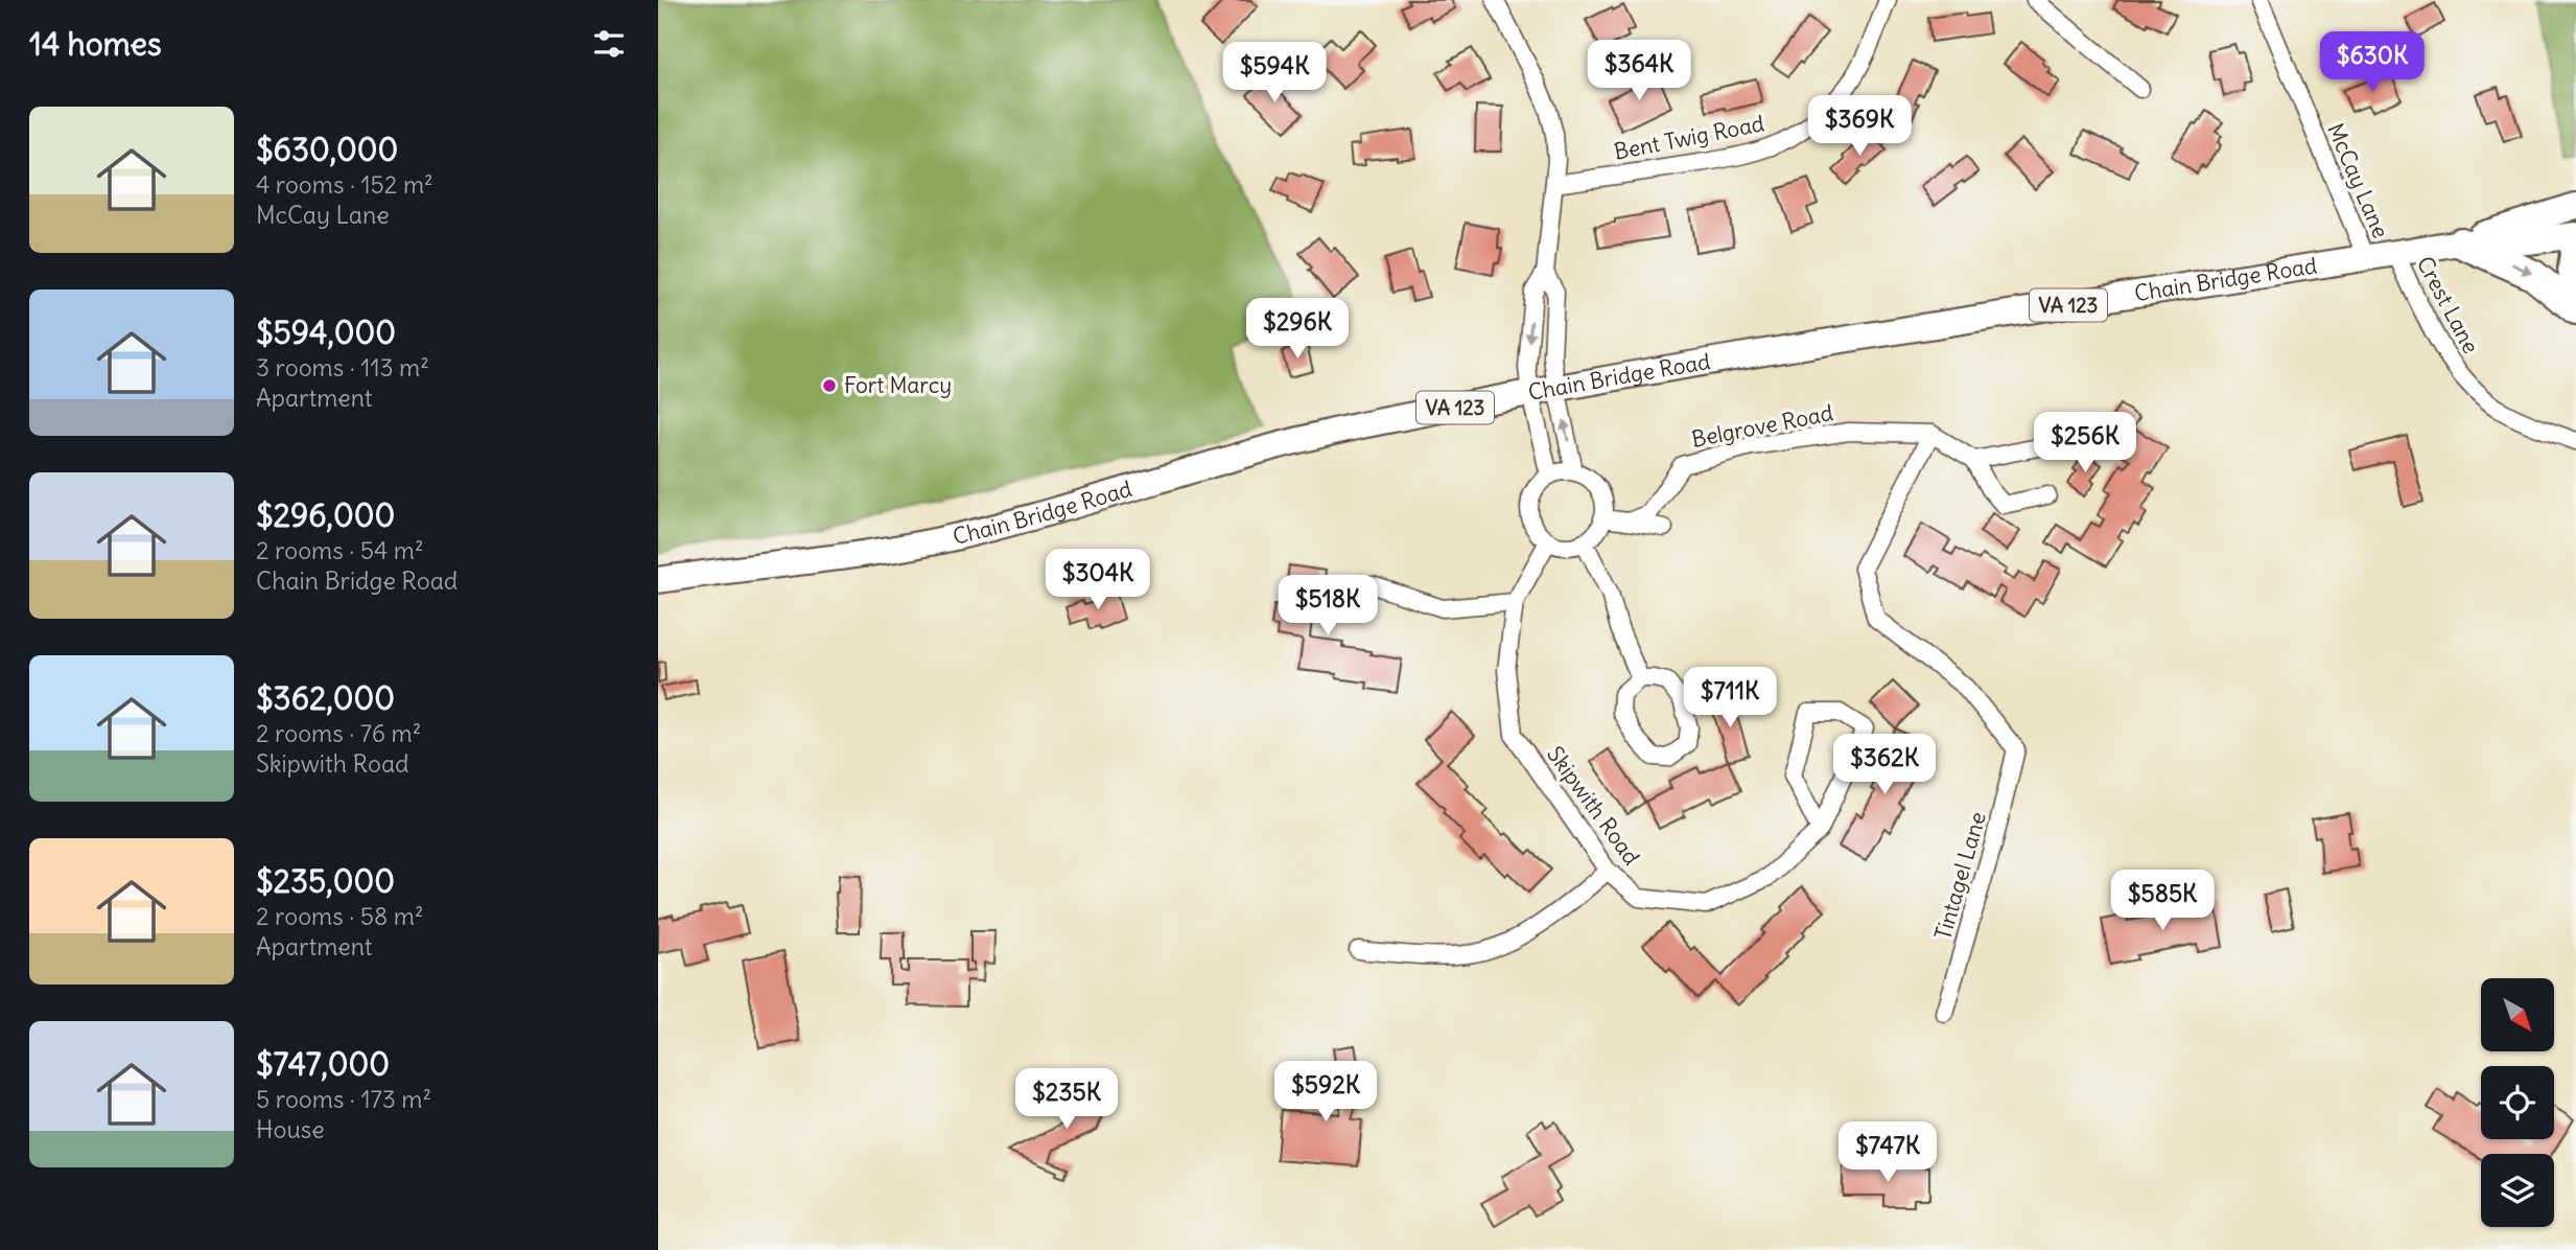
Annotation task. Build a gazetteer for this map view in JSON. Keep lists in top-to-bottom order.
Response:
{
  "streets": {
    "main road": ["Chain Bridge Road", "VA 123"],
    "street": [
      "Bent Twig Road",
      "McCay Lane",
      "Crest Lane",
      "Belgrove Road",
      "Skipwith Road",
      "Tintagel Lane"
    ]
  },
  "crossings": [
    ["McCay Lane", "Chain Bridge Road"],
    ["Chain Bridge Road", "Crest Lane"],
    ["Belgrove Road", "Tintagel Lane"]
  ],
  "places": ["Fort Marcy"],
  "north": "bottom right",
  "page": {
    "heading": "14 homes",
    "price": [
      "$630K",
      "$364K",
      "$594K",
      "$369K",
      "$296K",
      "$256K",
      "$304K",
      "$518K",
      "$711K",
      "$362K",
      "$585K",
      "$592K",
      "$235K",
      "$747K"
    ],
    "list": [
      {
        "name": "$630,000",
        "note": "4 rooms · 152 m² · McCay Lane"
      },
      {
        "name": "$594,000",
        "note": "3 rooms · 113 m² · Apartment"
      },
      {
        "name": "$296,000",
        "note": "2 rooms · 54 m² · Chain Bridge Road"
      },
      {
        "name": "$362,000",
        "note": "2 rooms · 76 m² · Skipwith Road"
      },
      {
        "name": "$235,000",
        "note": "2 rooms · 58 m² · Apartment"
      },
      {
        "name": "$747,000",
        "note": "5 rooms · 173 m² · House"
      }
    ]
  }
}
